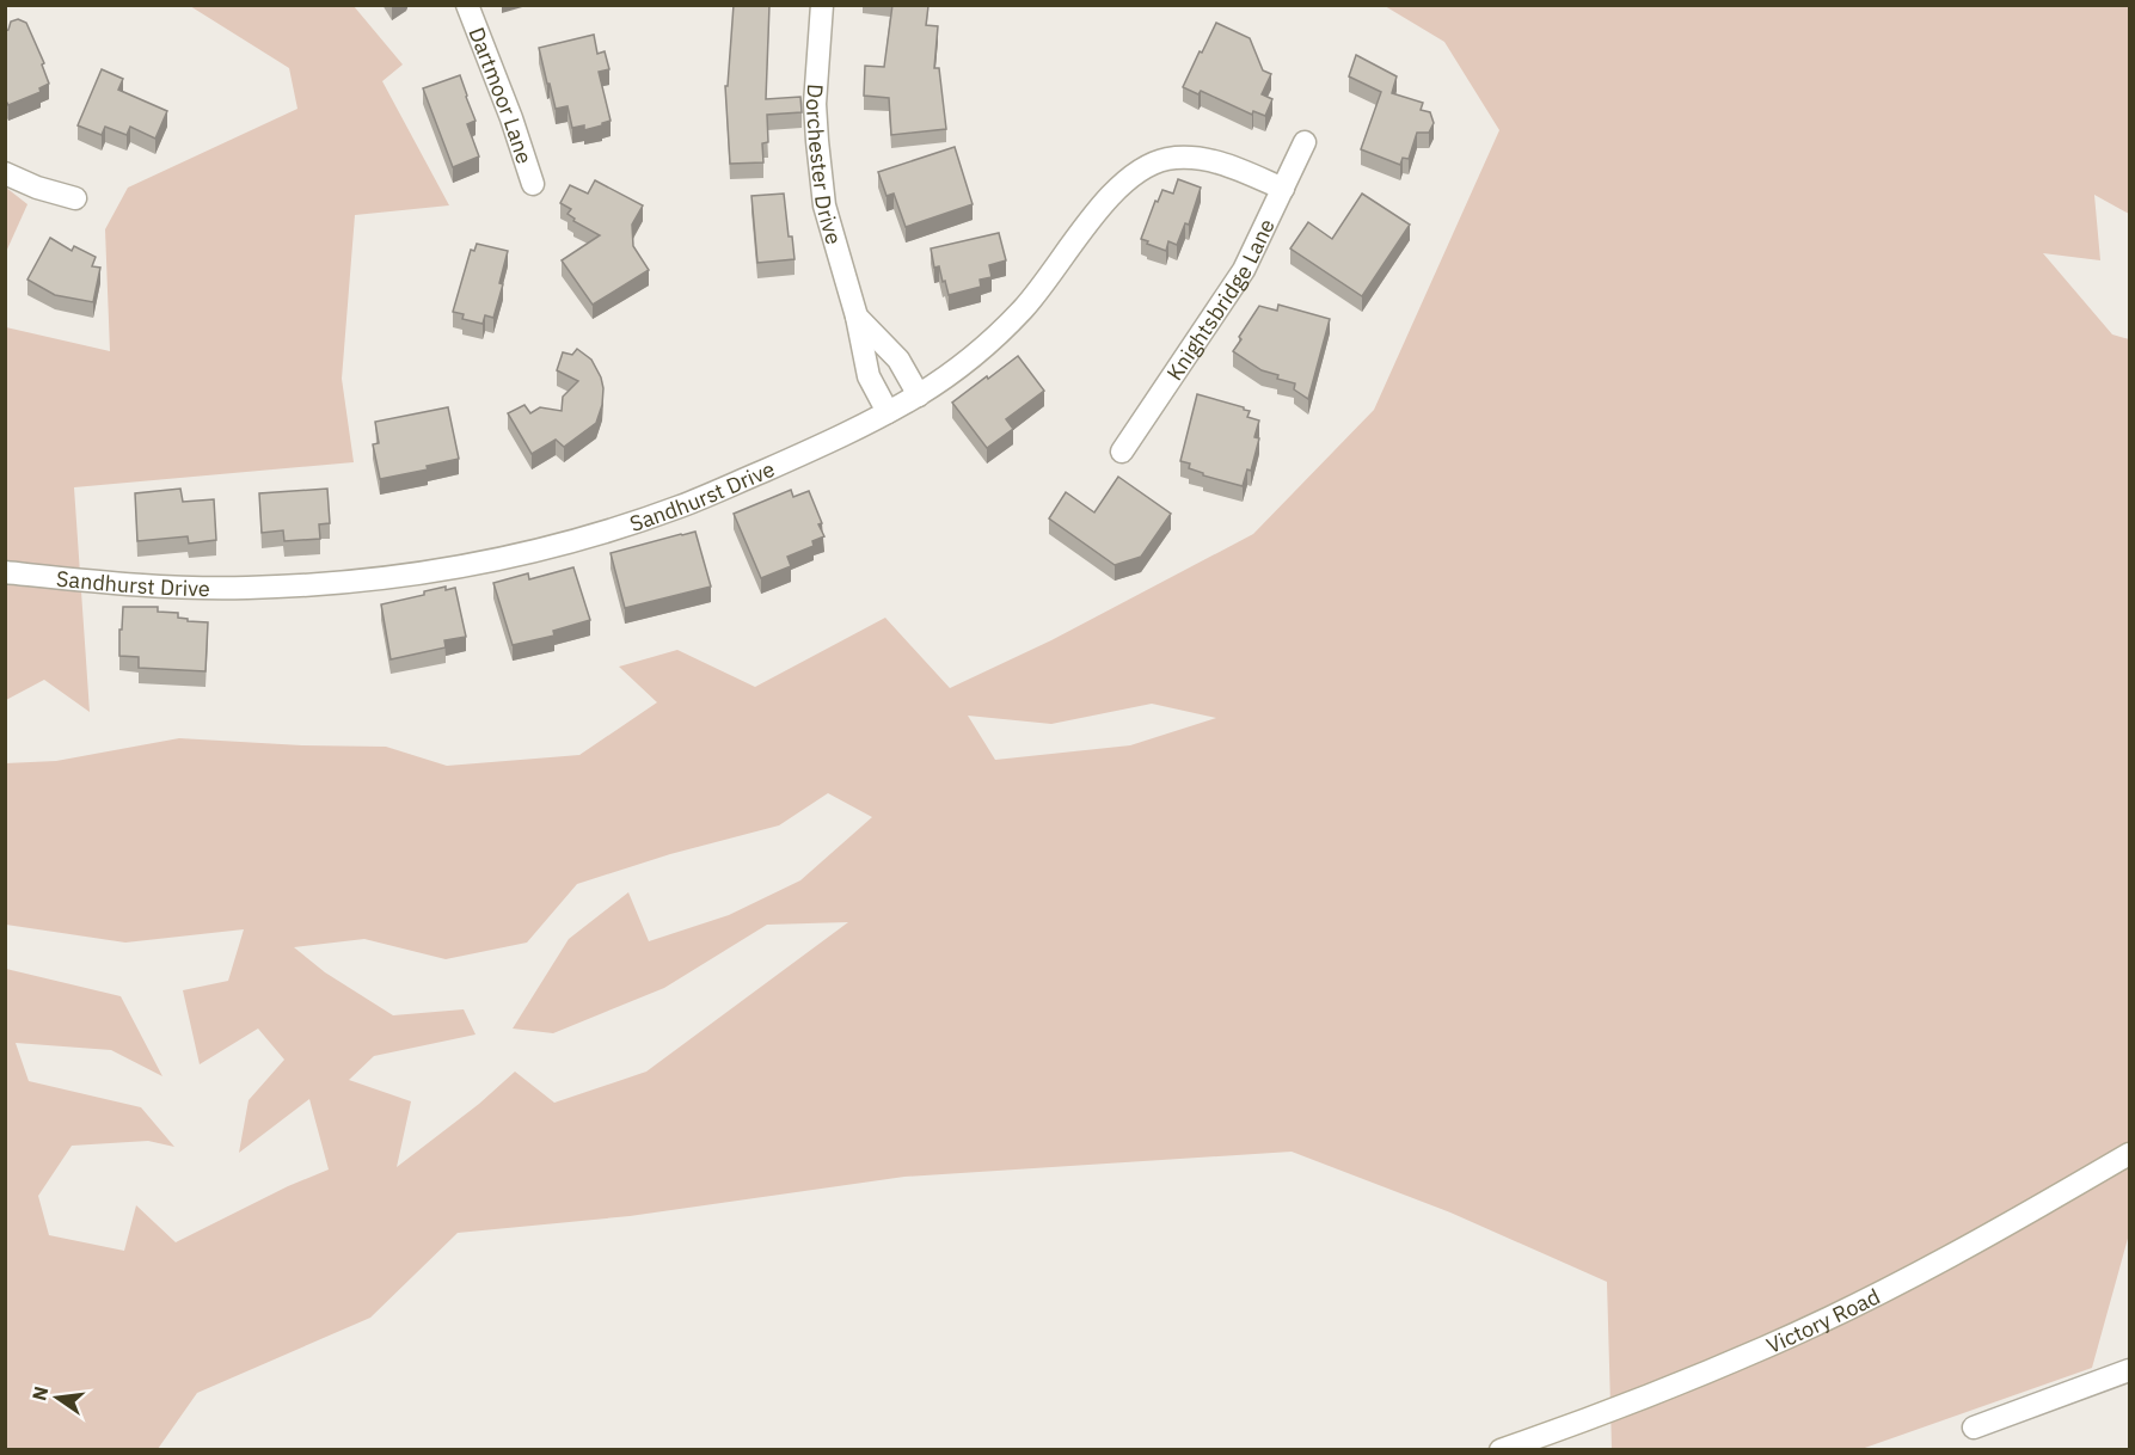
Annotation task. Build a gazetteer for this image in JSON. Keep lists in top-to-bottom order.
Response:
{
  "streets": {
    "street": [
      "Dartmoor Lane",
      "Dorchester Drive",
      "Knightsbridge Lane",
      "Sandhurst Drive",
      "Victory Road"
    ]
  },
  "crossings": [
    ["Dorchester Drive", "Sandhurst Drive"],
    ["Knightsbridge Lane", "Sandhurst Drive"]
  ],
  "north": "left"
}
